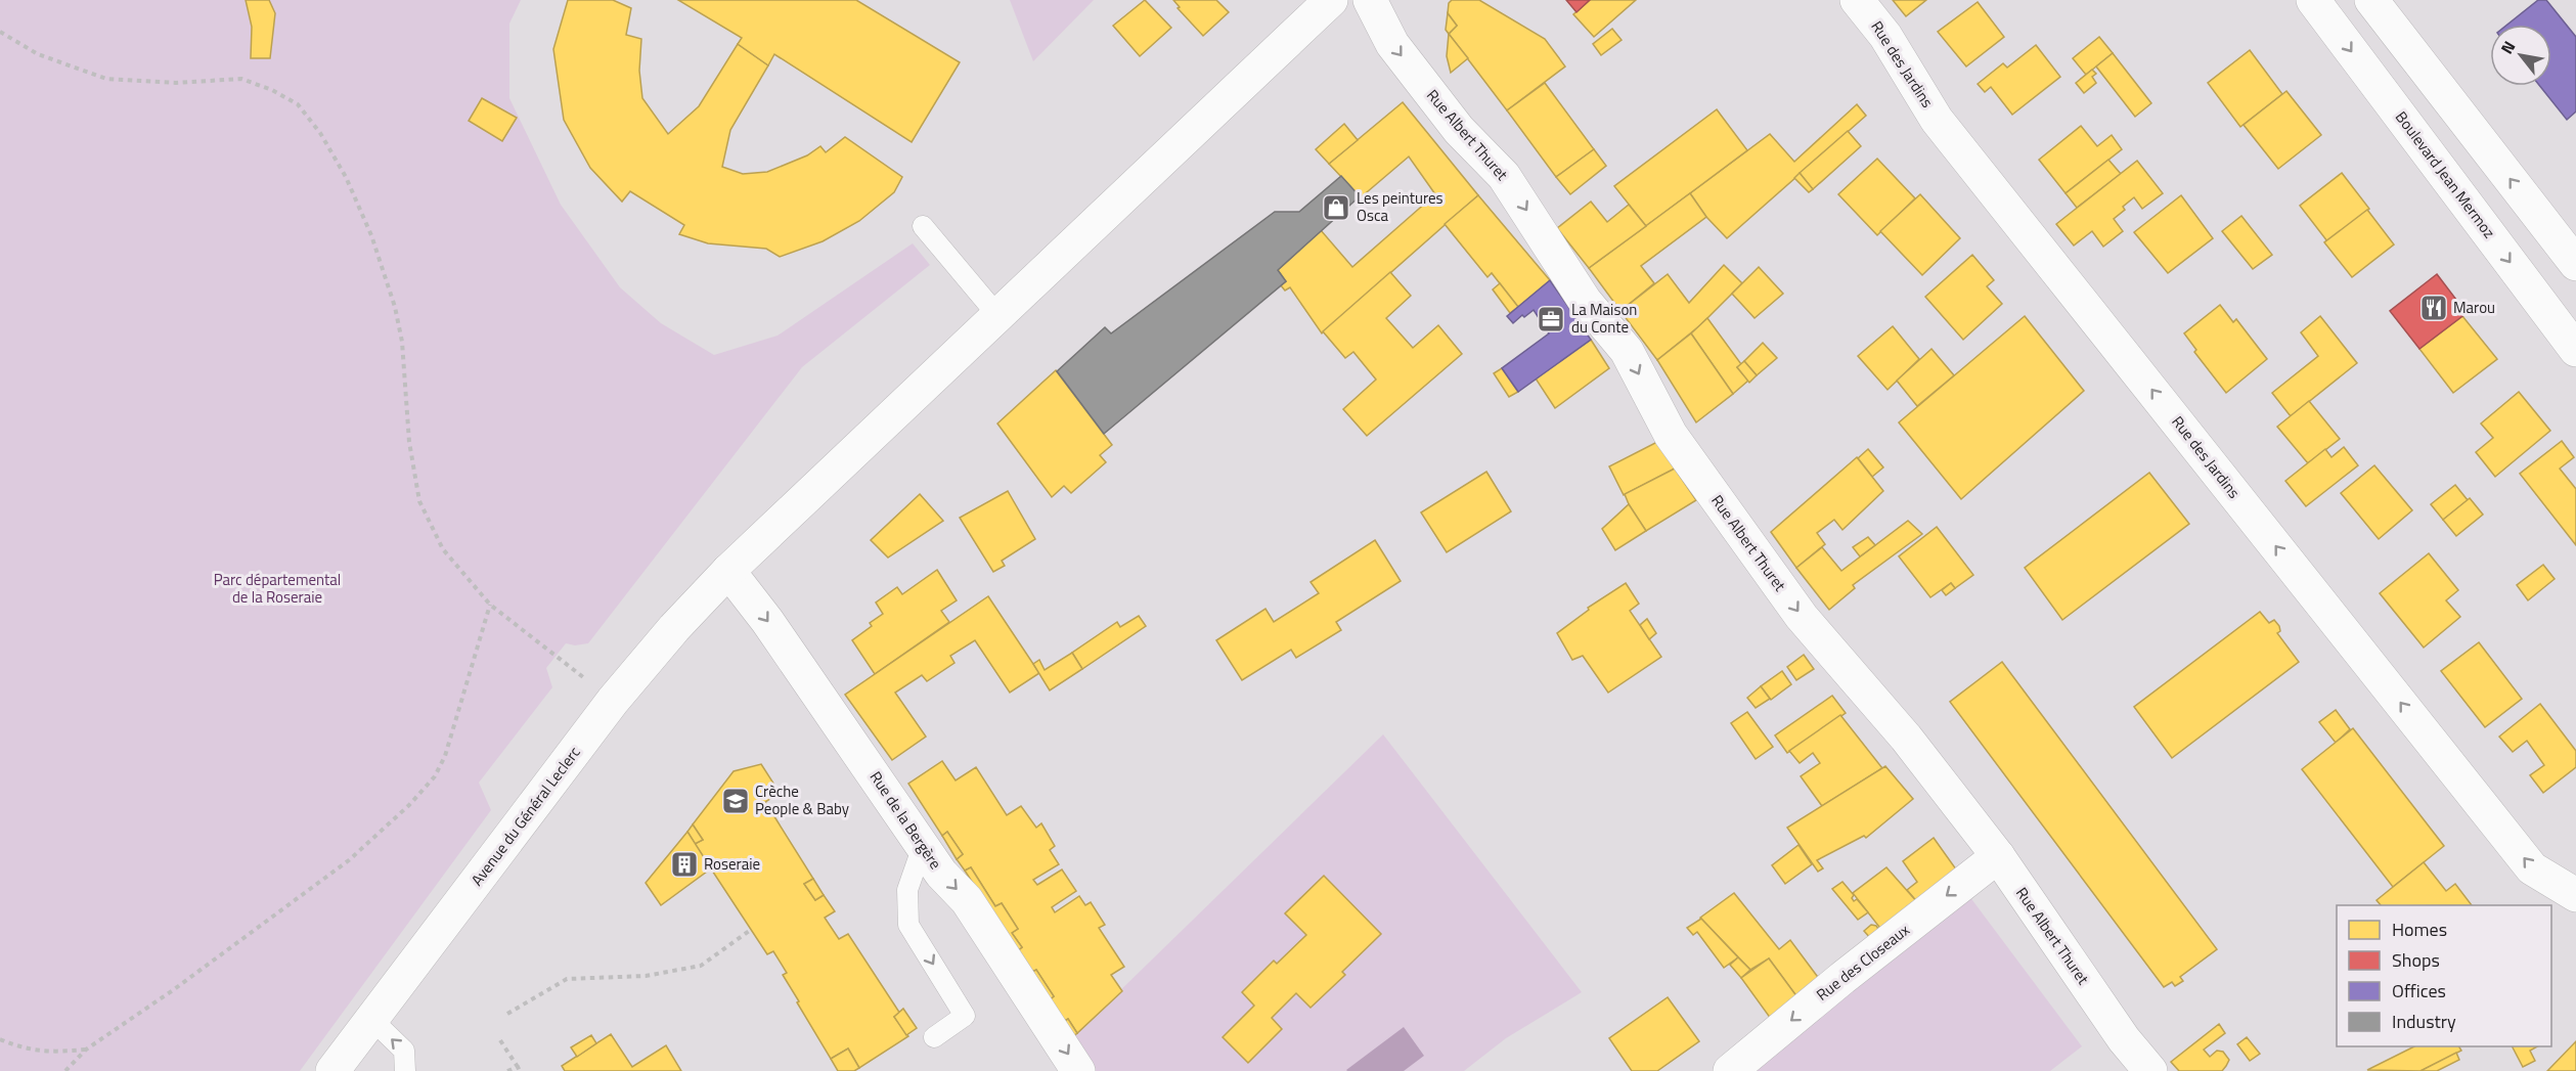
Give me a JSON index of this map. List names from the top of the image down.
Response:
{
  "streets": {
    "street": [
      "Rue des Jardins",
      "Rue Albert Thuret",
      "Boulevard Jean Mermoz",
      "Avenue du Général Leclerc",
      "Rue de la Bergère",
      "Rue des Closeaux"
    ]
  },
  "crossings": [
    ["Rue Albert Thuret", "Rue des Closeaux"],
    ["Avenue du Général Leclerc", "Rue de la Bergère"]
  ],
  "one_way": [
    "Rue des Jardins",
    "Rue Albert Thuret",
    "Rue de la Bergère",
    "Rue des Closeaux"
  ],
  "parks": ["Parc départemental de la Roseraie"],
  "places": {
    "shop": ["Les peintures Osca"],
    "restaurant": ["Marou"],
    "office": ["La Maison du Conte"],
    "school or university": ["Crèche People & Baby"],
    "building": ["Roseraie"]
  },
  "legend": [
    "Homes",
    "Shops",
    "Offices",
    "Industry"
  ],
  "north": "top left"
}
